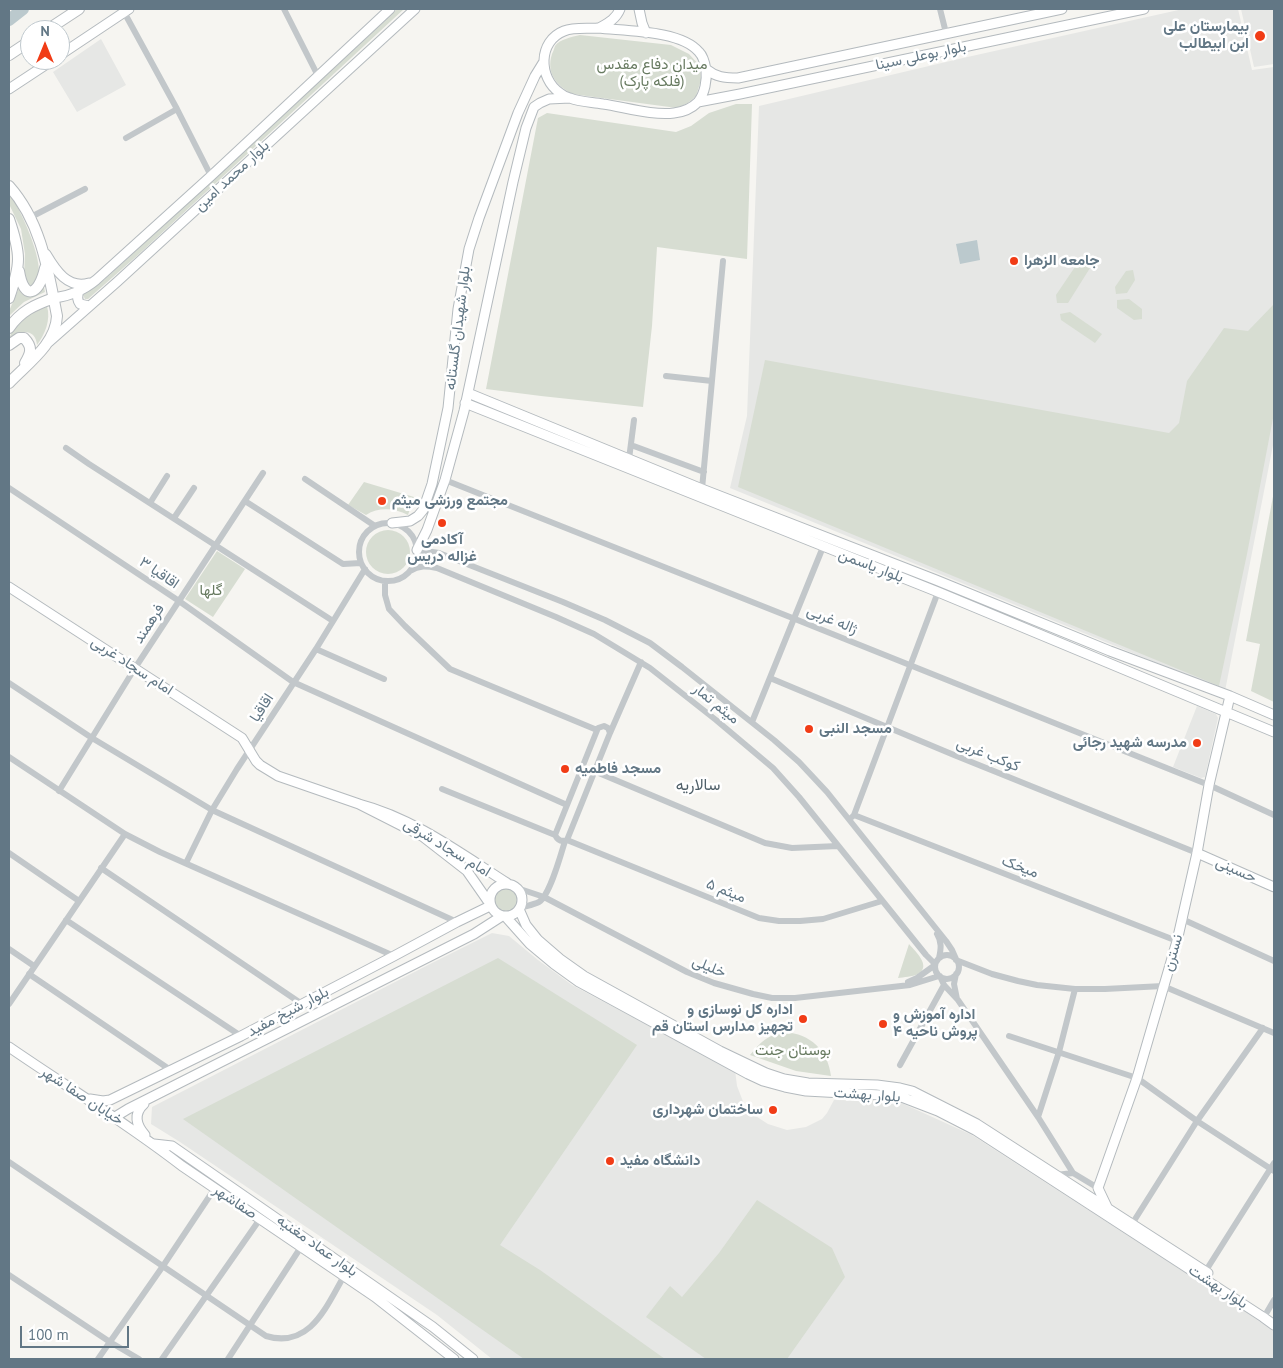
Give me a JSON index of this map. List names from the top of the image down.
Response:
{
  "streets": {
    "street": [
      "بلوار بوعلی سینا",
      "بلوار محمد امین",
      "بلوار شهیدان گلستانه",
      "بلوار یاسمن",
      "اقاقیا ۳",
      "ژاله غربی",
      "فرهمند",
      "امام سجاد غربی",
      "میثم تمار",
      "اقاقیا",
      "کوکب غربی",
      "امام سجاد شرقی",
      "میخک",
      "حسینی",
      "میثم ۵",
      "نسترن",
      "خلیلی",
      "بلوار شیخ مفید",
      "بلوار بهشت",
      "خیابان صفا شهر",
      "صفاشهر",
      "بلوار عماد مغنیه"
    ]
  },
  "crossings": [
    ["بلوار بوعلی سینا", "بلوار شهیدان گلستانه"],
    ["بلوار شهیدان گلستانه", "بلوار یاسمن"],
    ["بلوار شهیدان گلستانه", "ژاله غربی"],
    ["بلوار شهیدان گلستانه", "میثم تمار"],
    ["بلوار شهیدان گلستانه", "اقاقیا"],
    ["بلوار یاسمن", "نسترن"],
    ["اقاقیا ۳", "فرهمند"],
    ["اقاقیا ۳", "اقاقیا"],
    ["ژاله غربی", "نسترن"],
    ["فرهمند", "امام سجاد غربی"],
    ["امام سجاد غربی", "اقاقیا"],
    ["امام سجاد غربی", "امام سجاد شرقی"],
    ["میثم تمار", "اقاقیا"],
    ["میثم تمار", "میخک"],
    ["میثم تمار", "میثم ۵"],
    ["اقاقیا", "امام سجاد شرقی"],
    ["کوکب غربی", "حسینی"],
    ["کوکب غربی", "نسترن"],
    ["امام سجاد شرقی", "خلیلی"],
    ["امام سجاد شرقی", "بلوار شیخ مفید"],
    ["امام سجاد شرقی", "بلوار بهشت"],
    ["میخک", "نسترن"],
    ["حسینی", "نسترن"],
    ["خلیلی", "بلوار شیخ مفید"],
    ["خلیلی", "بلوار بهشت"],
    ["بلوار شیخ مفید", "بلوار بهشت"],
    ["بلوار شیخ مفید", "خیابان صفا شهر"],
    ["خیابان صفا شهر", "صفاشهر"],
    ["خیابان صفا شهر", "بلوار عماد مغنیه"],
    ["صفاشهر", "بلوار عماد مغنیه"]
  ],
  "districts": ["سالاریه"],
  "parks": ["میدان دفاع مقدس (فلکه پارک)", "گلها", "بوستان جنت"],
  "places": [
    "بیمارستان علی ابن ابیطالب",
    "جامعه الزهرا",
    "مجتمع ورزشی میثم",
    "آکادمی غزاله دریس",
    "مسجد النبی",
    "مدرسه شهید رجائی",
    "مسجد فاطمیه",
    "اداره کل نوسازی و تجهیز مدارس استان قم",
    "اداره آموزش و پروش ناحیه ۴",
    "ساختمان شهرداری",
    "دانشگاه مفید"
  ],
  "scale_bar": "100 m",
  "north": "top"
}
